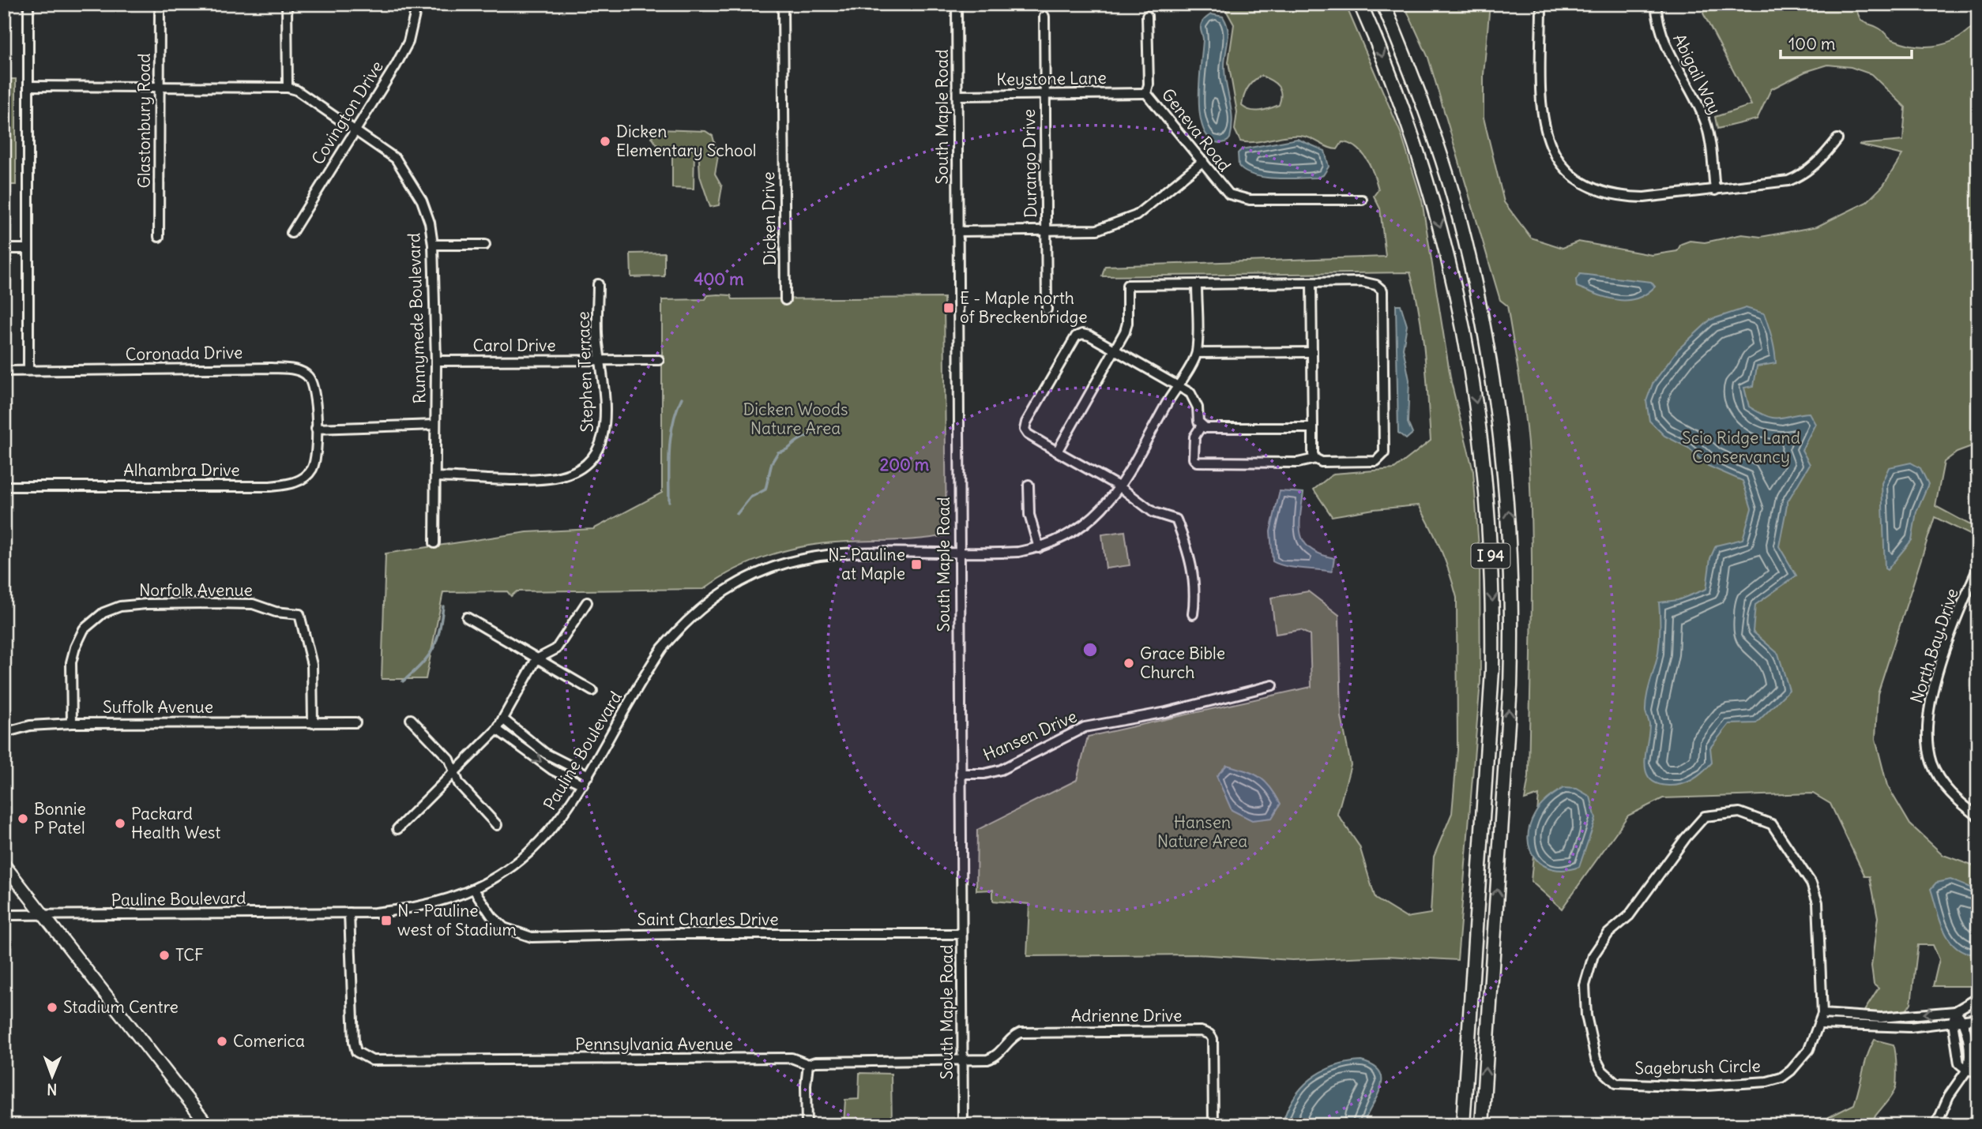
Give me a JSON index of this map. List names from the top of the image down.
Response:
{
  "streets": {
    "highway": ["I 94"],
    "street": [
      "Abigail Way",
      "Keystone Lane",
      "Covington Drive",
      "South Maple Road",
      "Glastonbury Road",
      "Geneva Road",
      "Durango Drive",
      "Dicken Drive",
      "Runnymede Boulevard",
      "Carol Drive",
      "Coronada Drive",
      "Stephen Terrace",
      "Alhambra Drive",
      "Norfolk Avenue",
      "North Bay Drive",
      "Suffolk Avenue",
      "Hansen Drive",
      "Pauline Boulevard",
      "Saint Charles Drive",
      "Adrienne Drive",
      "Pennsylvania Avenue",
      "Sagebrush Circle"
    ]
  },
  "crossings": [
    ["Keystone Lane", "South Maple Road"],
    ["Keystone Lane", "Geneva Road"],
    ["Keystone Lane", "Durango Drive"],
    ["Covington Drive", "Runnymede Boulevard"],
    ["South Maple Road", "Hansen Drive"],
    ["South Maple Road", "Pauline Boulevard"],
    ["South Maple Road", "Saint Charles Drive"],
    ["South Maple Road", "Adrienne Drive"],
    ["South Maple Road", "Pennsylvania Avenue"],
    ["Glastonbury Road", "Runnymede Boulevard"],
    ["Runnymede Boulevard", "Carol Drive"],
    ["Runnymede Boulevard", "Stephen Terrace"],
    ["Carol Drive", "Stephen Terrace"],
    ["Coronada Drive", "Alhambra Drive"],
    ["Norfolk Avenue", "Suffolk Avenue"],
    ["Pauline Boulevard", "Saint Charles Drive"],
    ["Pauline Boulevard", "Pennsylvania Avenue"],
    ["Adrienne Drive", "Pennsylvania Avenue"]
  ],
  "parks": ["Dicken Woods Nature Area", "Scio Ridge Land Conservancy", "Hansen Nature Area"],
  "places": {
    "other": [
      "Dicken Elementary School",
      "Grace Bible Church",
      "Bonnie P Patel",
      "Packard Health West",
      "TCF",
      "Stadium Centre",
      "Comerica"
    ],
    "transit": ["E - Maple north of Breckenbridge", "N- Pauline at Maple", "N - Pauline west of Stadium"]
  },
  "scale_bar": "100 m",
  "north": "bottom",
  "rings": ["400 m", "200 m"]
}
